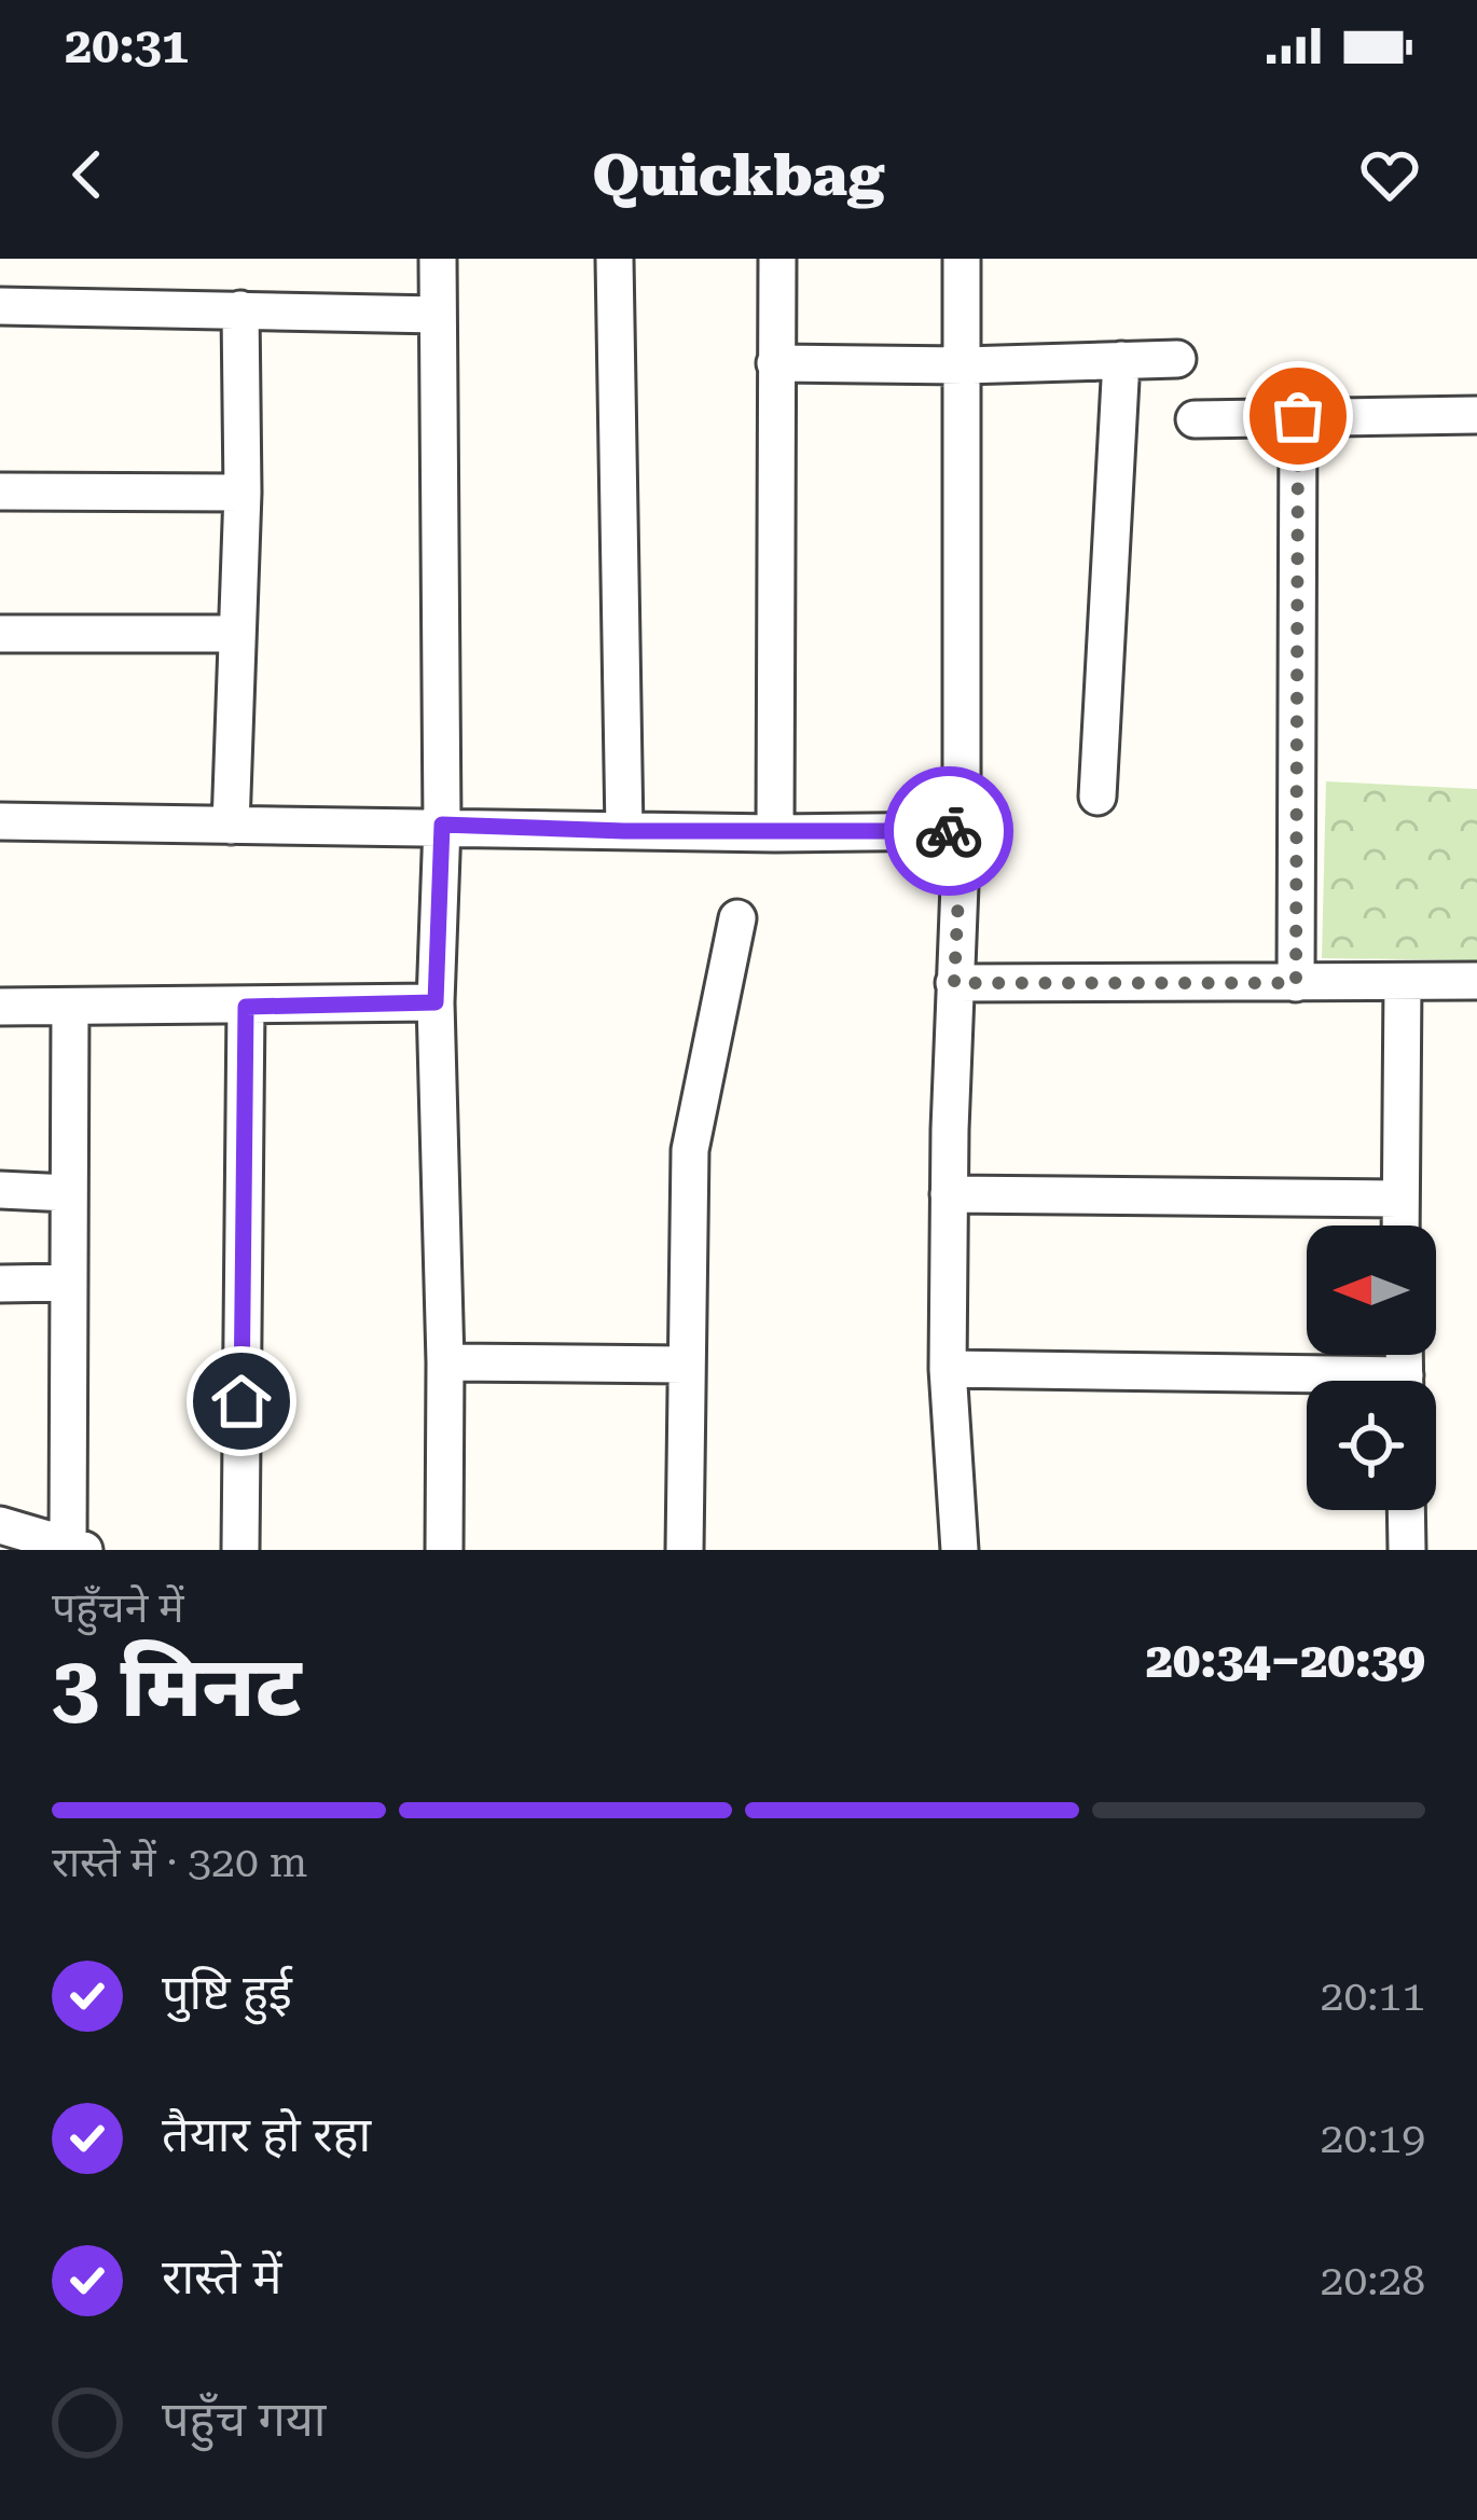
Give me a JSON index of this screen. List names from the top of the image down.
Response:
{
  "north": "left",
  "page": {
    "status": "20:31",
    "header": "Quickbag",
    "heading": ["3 मिनट", "पहुँचने में", "20:34–20:39"],
    "bar": "रास्ते में · 320 m",
    "list": [
      ["पुष्टि हुई", "20:11"],
      ["तैयार हो रहा", "20:19"],
      ["रास्ते में", "20:28"],
      "पहुँच गया"
    ]
  }
}
